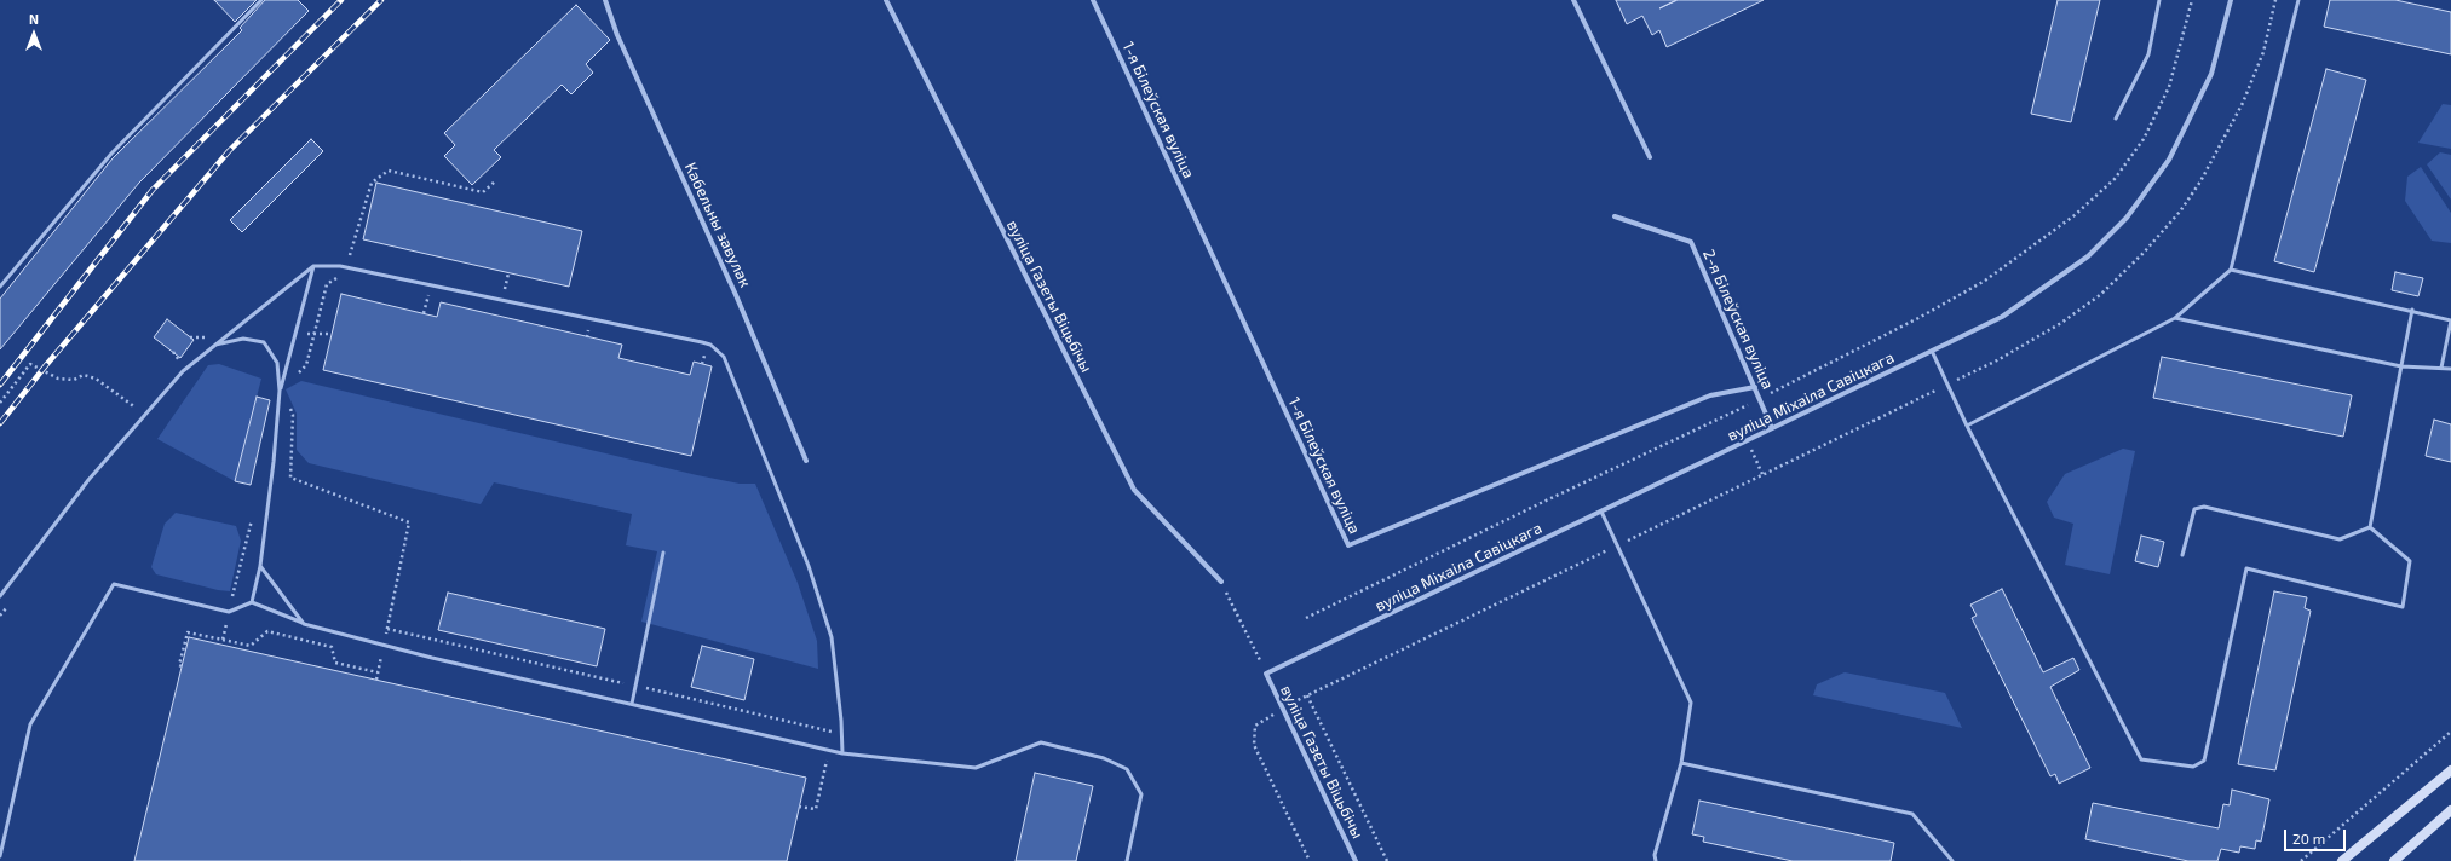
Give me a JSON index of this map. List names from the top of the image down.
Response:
{
  "streets": {
    "street": [
      "1-я Білеўская вуліца",
      "Кабельны завулак",
      "вуліца Газеты Віцьбічы",
      "2-я Білеўская вуліца",
      "вуліца Міхаіла Савіцкага"
    ]
  },
  "crossings": [
    ["1-я Білеўская вуліца", "2-я Білеўская вуліца"],
    ["вуліца Газеты Віцьбічы", "вуліца Міхаіла Савіцкага"],
    ["2-я Білеўская вуліца", "вуліца Міхаіла Савіцкага"]
  ],
  "scale_bar": "20 m",
  "north": "top"
}
